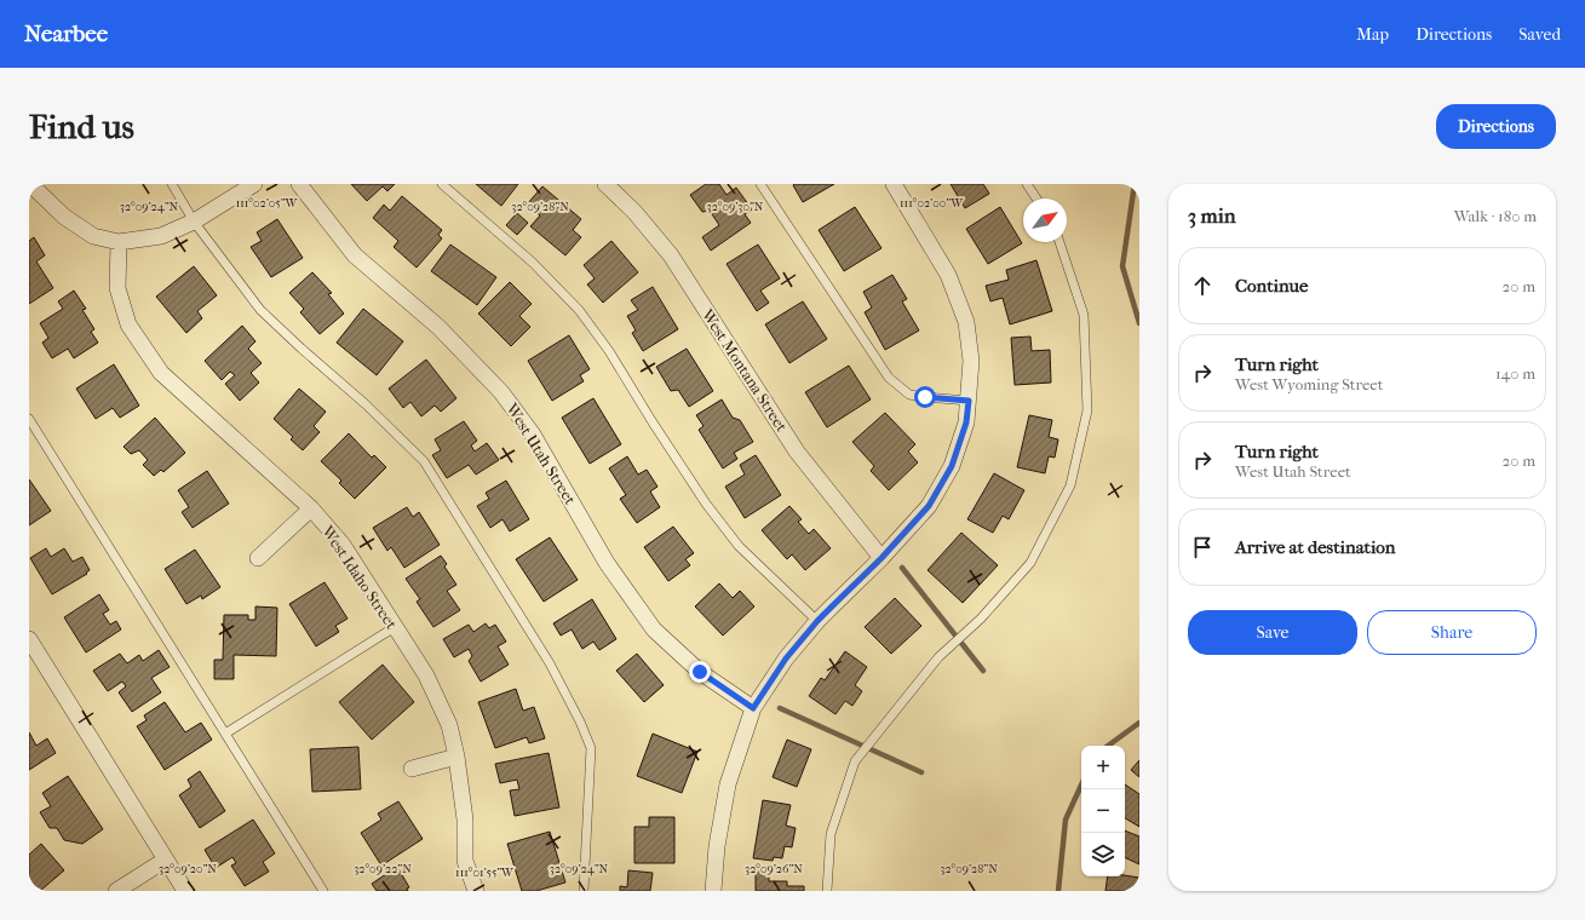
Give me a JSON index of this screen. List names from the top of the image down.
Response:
{
  "streets": {
    "street": ["West Montana Street", "West Utah Street", "West Idaho Street"]
  },
  "north": "top right",
  "page": {
    "header": "Nearbee",
    "nav": ["Map", "Directions", "Saved"],
    "buttons": [
      "Directions",
      ["Save", "Share"]
    ],
    "title": "Find us",
    "heading": ["3 min", "Walk · 180 m"],
    "list": [
      ["Continue", "20 m"],
      ["Turn right", "West Wyoming Street", "140 m"],
      ["Turn right", "West Utah Street", "20 m"],
      "Arrive at destination"
    ],
    "map_buttons": ["+", "−"]
  },
  "coordinates": [
    "111°02'05\"W",
    "111°02'00\"W",
    "32°09'24\"N",
    "32°09'28\"N",
    "32°09'30\"N",
    "32°09'20\"N",
    "32°09'22\"N",
    "32°09'26\"N",
    "111°01'55\"W"
  ]
}
